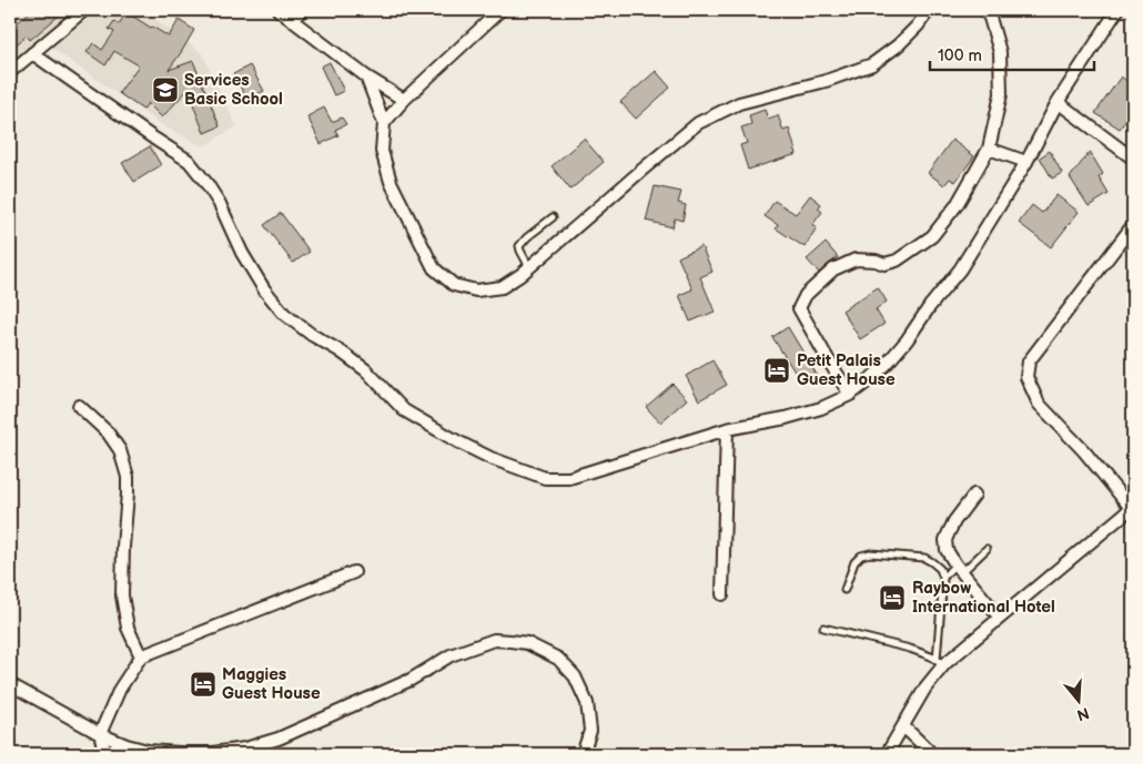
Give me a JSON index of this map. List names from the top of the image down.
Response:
{
  "places": {
    "school or university": ["Services Basic School"],
    "hotel": ["Petit Palais Guest House", "Raybow International Hotel", "Maggies Guest House"]
  },
  "scale_bar": "100 m",
  "north": "bottom"
}
